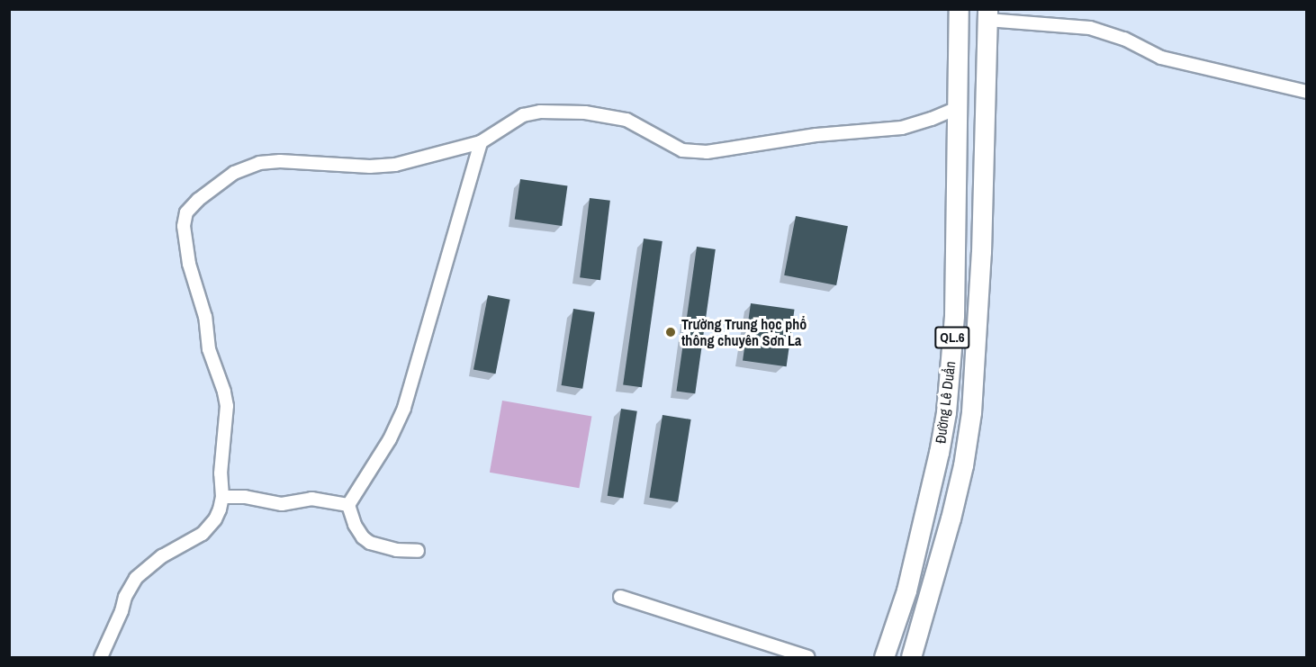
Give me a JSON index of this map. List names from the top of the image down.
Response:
{
  "streets": {
    "main road": ["QL.6", "Đường Lê Duẩn"]
  },
  "places": ["Trường Trung học phổ thông chuyên Sơn La"]
}
